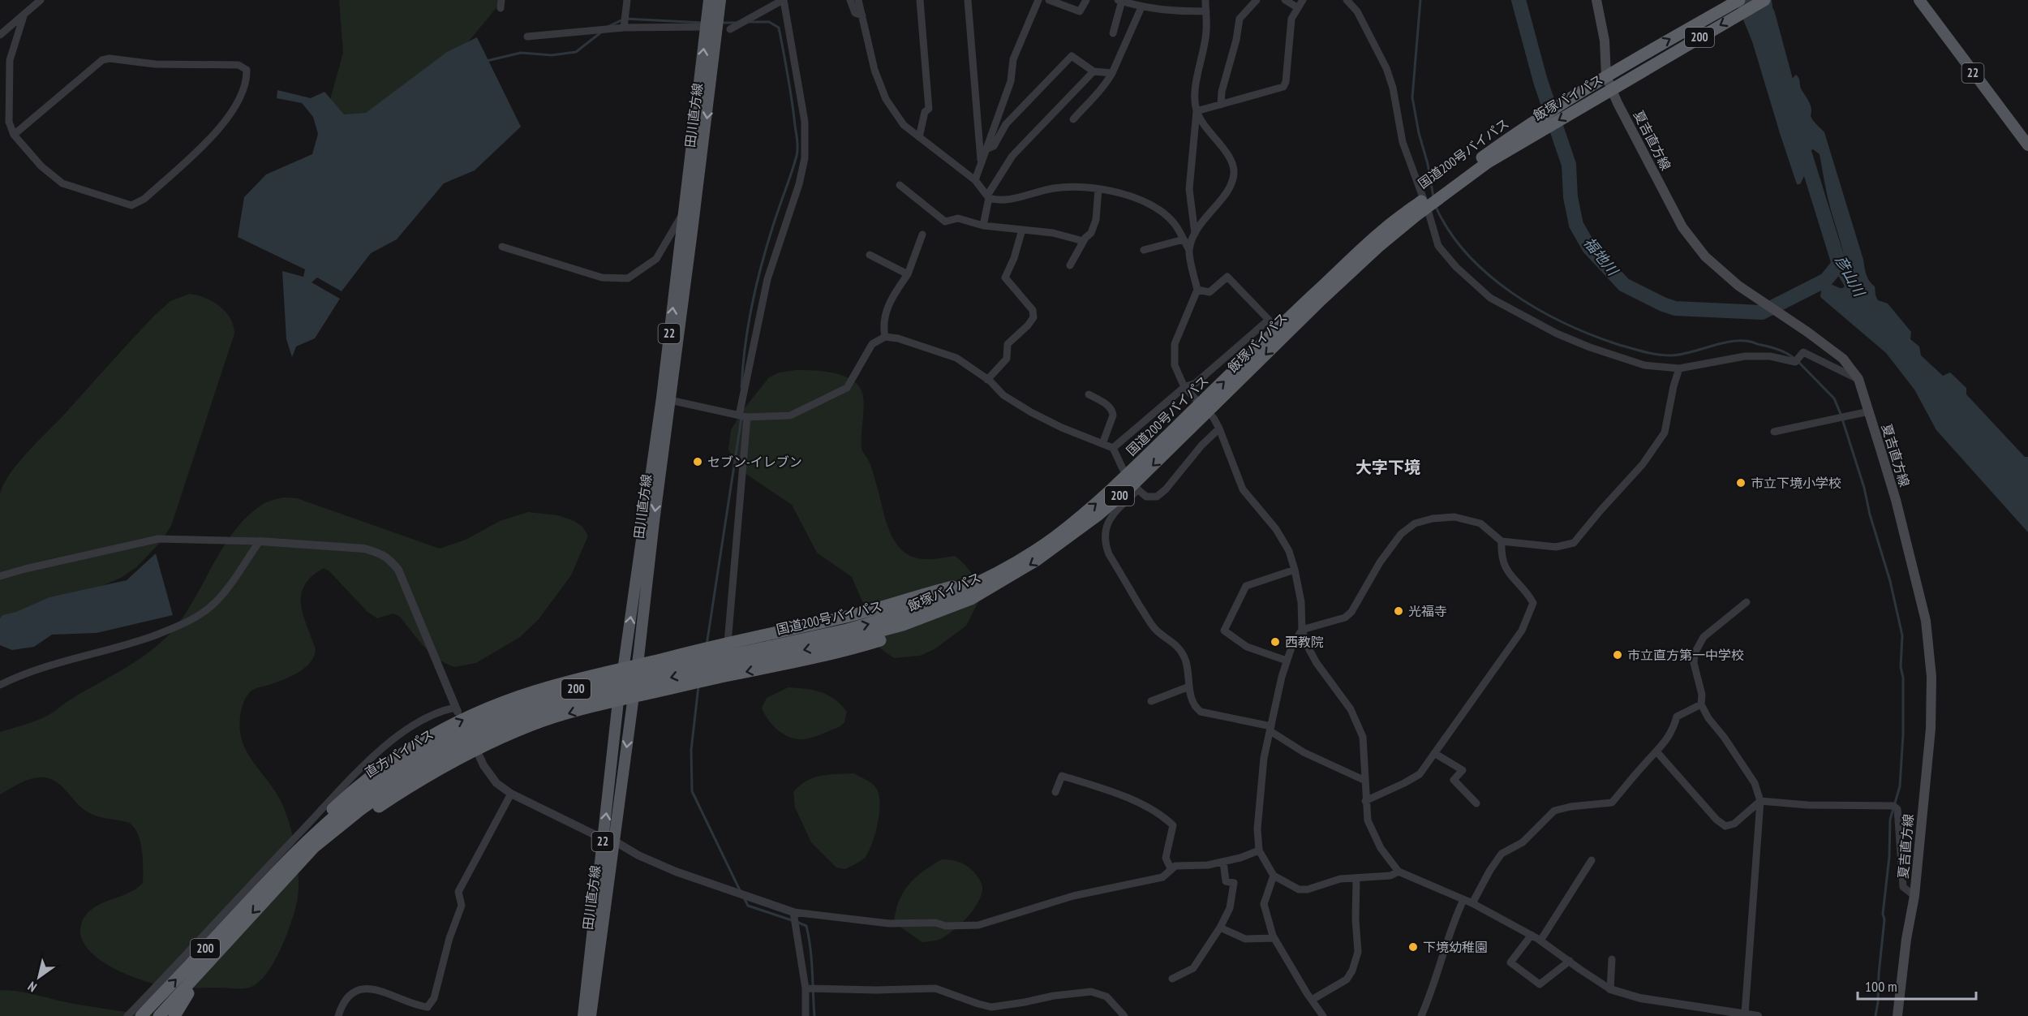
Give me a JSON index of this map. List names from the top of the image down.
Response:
{
  "streets": {
    "highway": [
      "200",
      "飯塚バイパス",
      "国道200号バイパス",
      "直方バイパス"
    ],
    "main road": ["22", "田川直方線", "夏吉直方線"]
  },
  "crossings": [
    ["飯塚バイパス", "夏吉直方線"],
    ["飯塚バイパス", "国道200号バイパス"],
    ["飯塚バイパス", "直方バイパス"],
    ["夏吉直方線", "国道200号バイパス"],
    ["国道200号バイパス", "直方バイパス"]
  ],
  "districts": ["大字下境"],
  "water": ["福地川", "彦山川"],
  "places": [
    "セブン-イレブン",
    "市立下境小学校",
    "光福寺",
    "西教院",
    "市立直方第一中学校",
    "下境幼稚園"
  ],
  "scale_bar": "100 m",
  "north": "bottom left"
}
